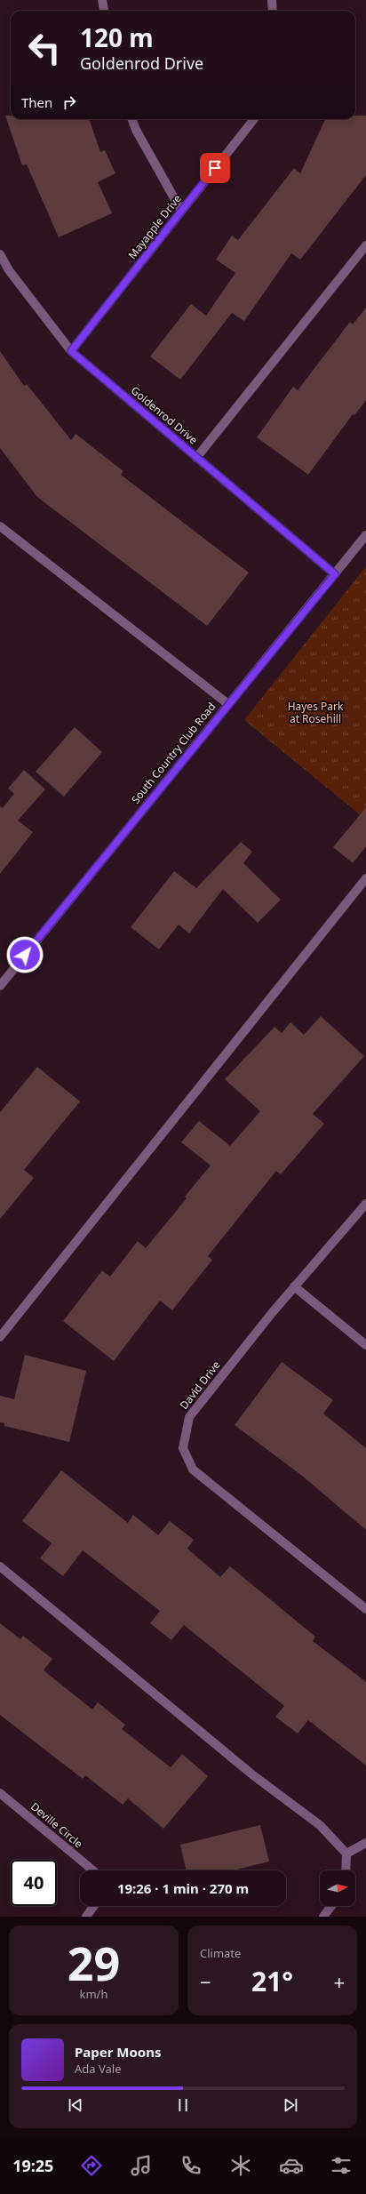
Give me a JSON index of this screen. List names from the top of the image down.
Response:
{
  "streets": {
    "street": [
      "Mayapple Drive",
      "Goldenrod Drive",
      "South Country Club Road",
      "David Drive",
      "Deville Circle"
    ]
  },
  "crossings": [
    ["Mayapple Drive", "Goldenrod Drive"],
    ["Goldenrod Drive", "South Country Club Road"]
  ],
  "parks": ["Hayes Park at Rosehill"],
  "north": "right",
  "page": {
    "turn": ["120 m", "Goldenrod Drive"],
    "then": "Then",
    "limit": "40",
    "trip": "19:26 · 1 min · 270 m",
    "tile": [
      ["29", "km/h"],
      "Climate"
    ],
    "heat": ["−", "21°", "+"],
    "song": ["Paper Moons", "Ada Vale"],
    "tabs": "19:25"
  }
}
